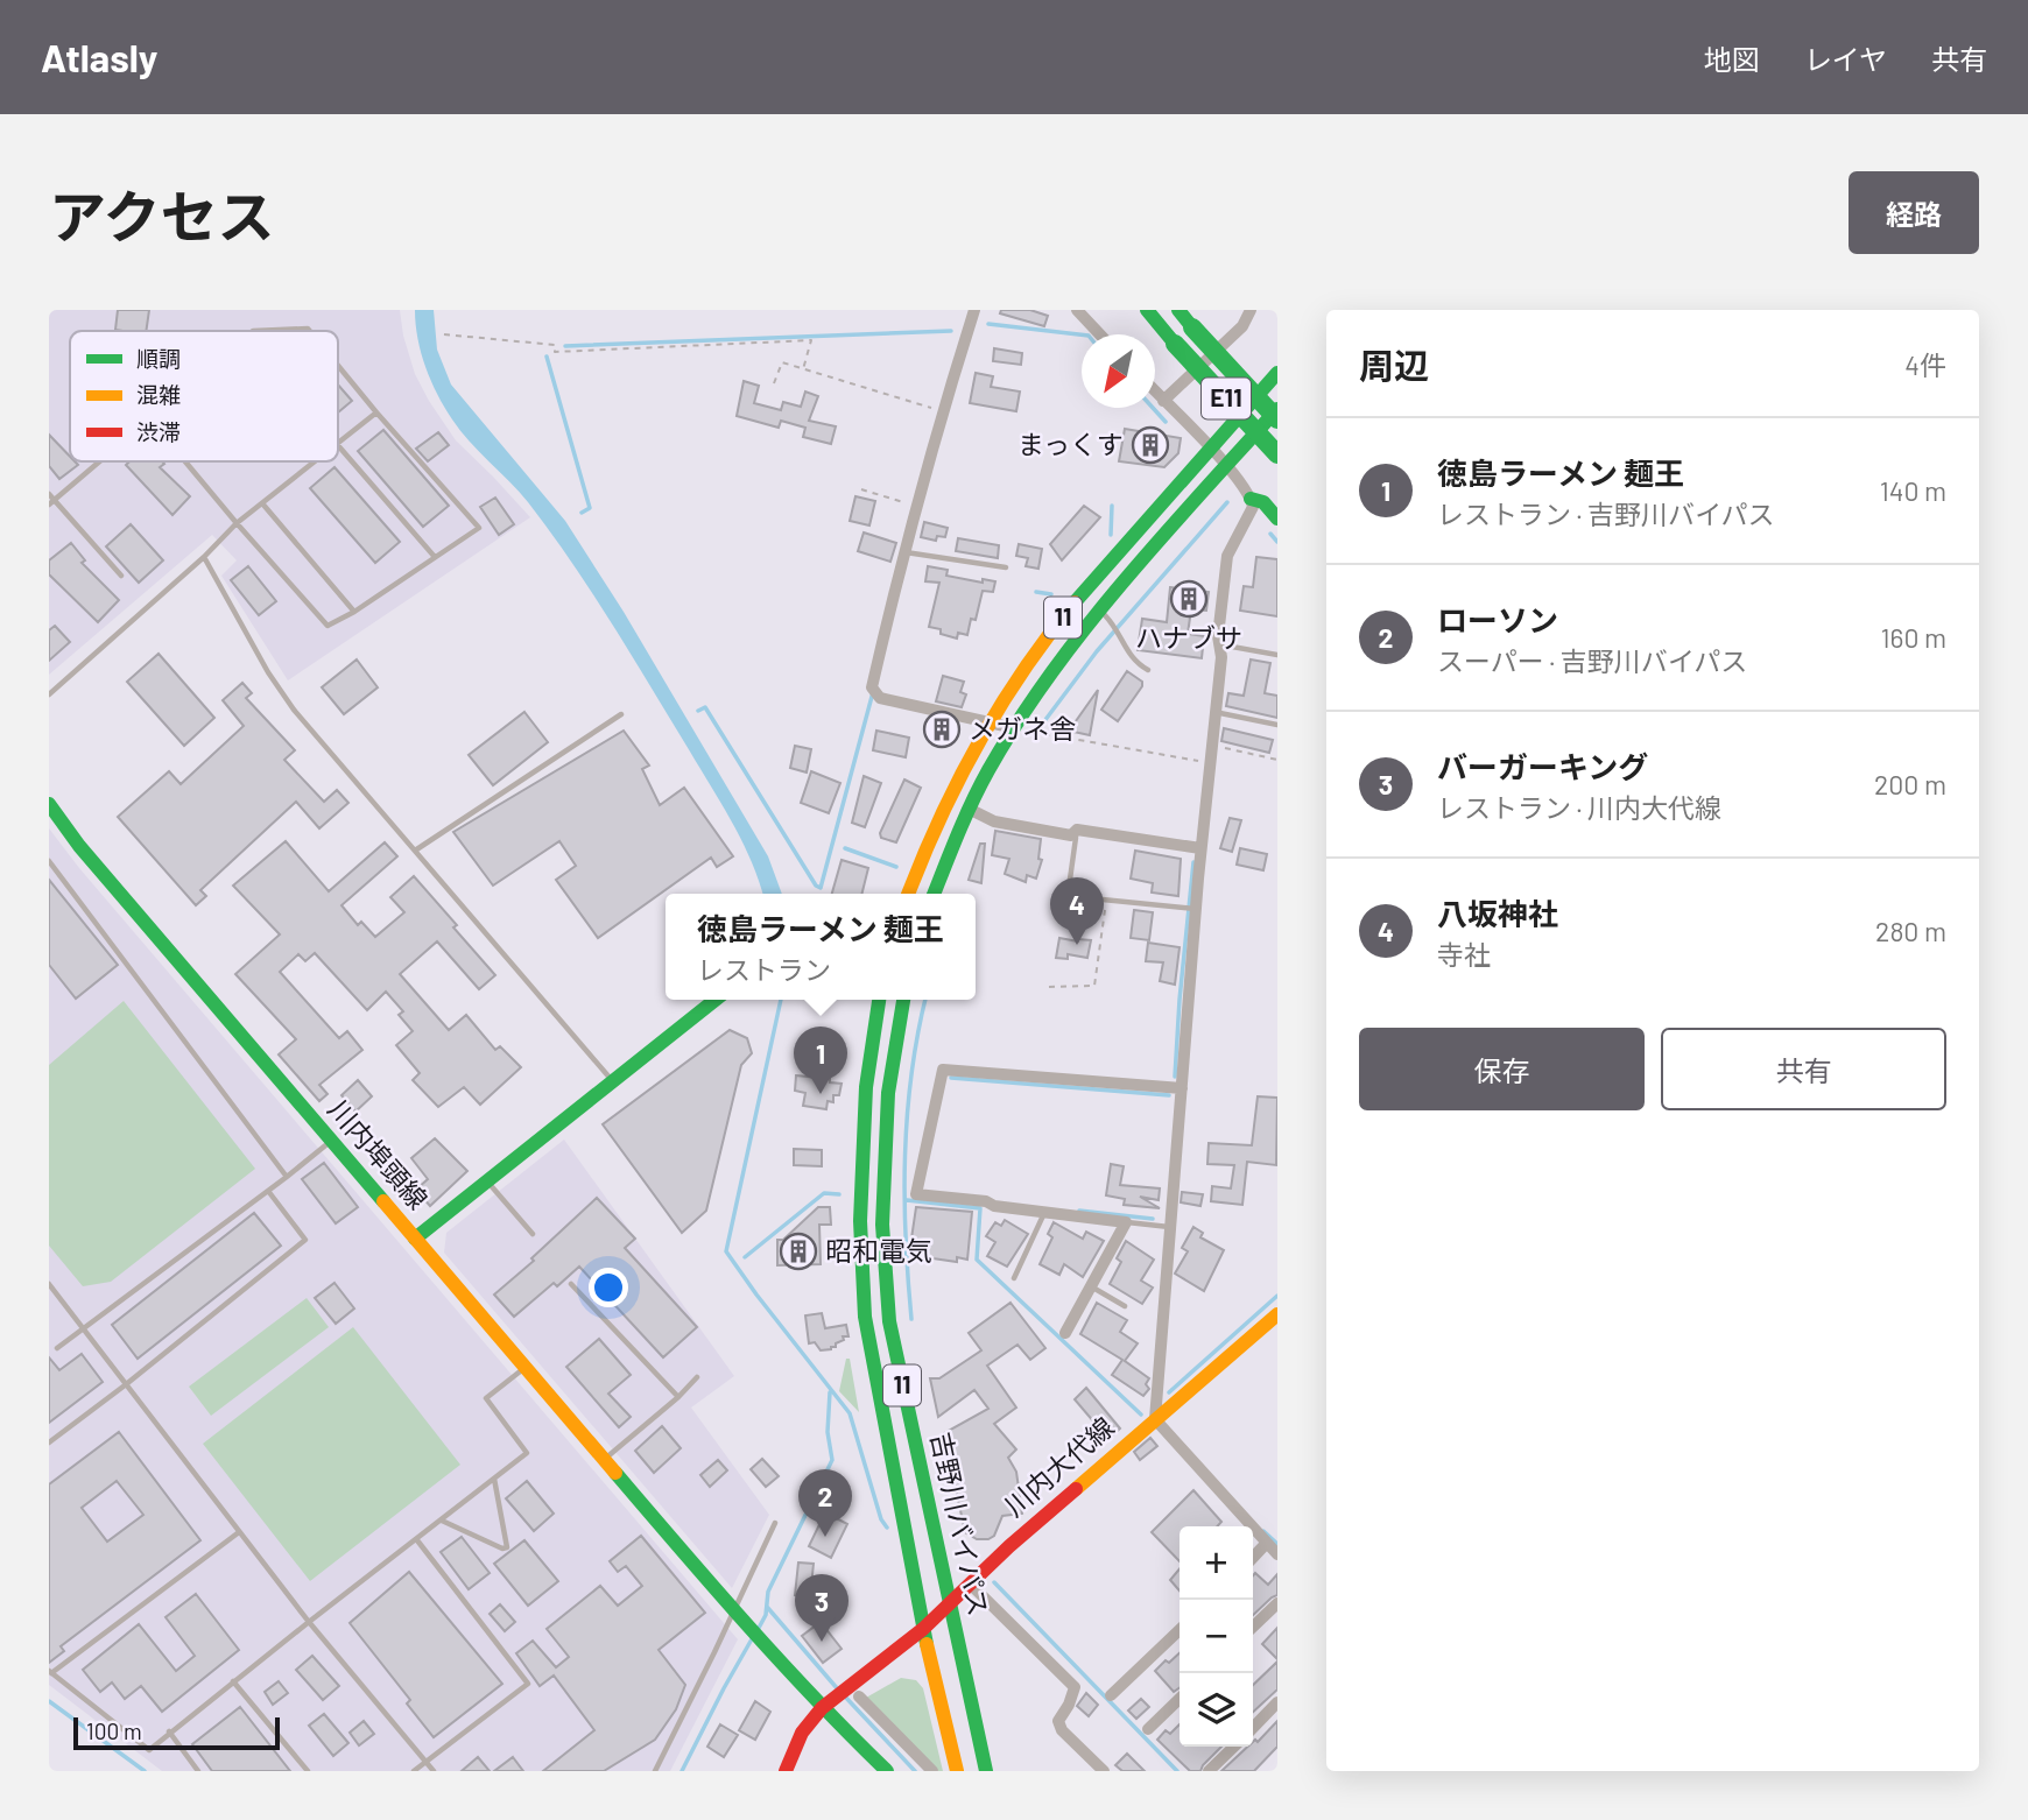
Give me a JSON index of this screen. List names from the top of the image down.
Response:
{
  "streets": {
    "main road": [
      "E11",
      "11",
      "川内埠頭線",
      "川内大代線",
      "吉野川バイパス"
    ]
  },
  "crossings": [
    ["川内大代線", "吉野川バイパス"]
  ],
  "places": {
    "building": [
      "まっくす",
      "ハナブサ",
      "メガネ舎",
      "昭和電気"
    ]
  },
  "legend": ["順調", "混雑", "渋滞"],
  "scale_bar": "100 m",
  "north": "bottom left",
  "page": {
    "header": "Atlasly",
    "nav": ["地図", "レイヤ", "共有"],
    "title": "アクセス",
    "buttons": [
      "経路",
      ["保存", "共有"]
    ],
    "heading": ["周辺", "4件"],
    "list": [
      {
        "mark": "1",
        "name": "徳島ラーメン 麺王",
        "note": "レストラン · 吉野川バイパス",
        "value": "140 m"
      },
      {
        "mark": "2",
        "name": "ローソン",
        "note": "スーパー · 吉野川バイパス",
        "value": "160 m"
      },
      {
        "mark": "3",
        "name": "バーガーキング",
        "note": "レストラン · 川内大代線",
        "value": "200 m"
      },
      {
        "mark": "4",
        "name": "八坂神社",
        "note": "寺社",
        "value": "280 m"
      }
    ],
    "pins": [
      "4",
      "1",
      "2",
      "3"
    ],
    "popup": ["徳島ラーメン 麺王", "レストラン"],
    "map_buttons": ["+", "−"],
    "scale": "100 m"
  }
}
